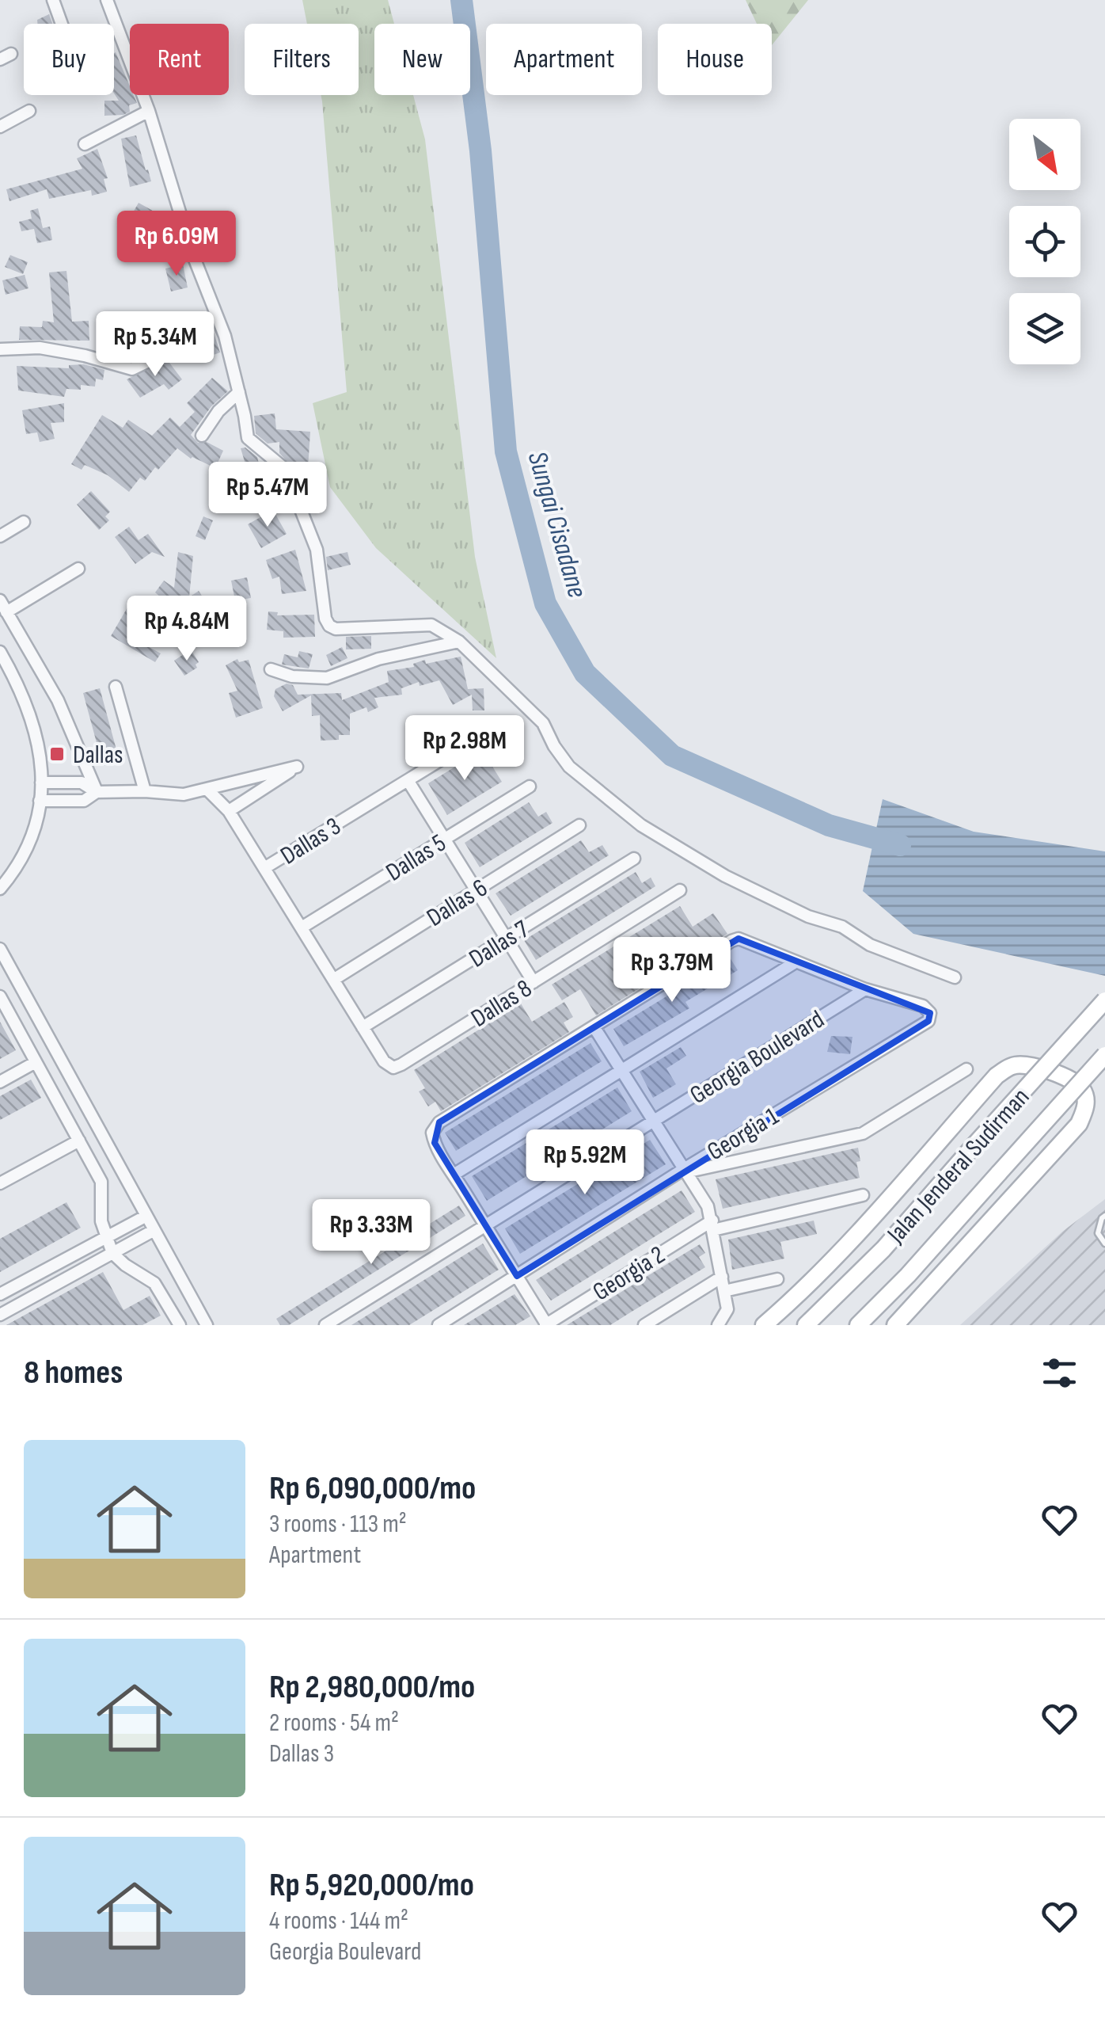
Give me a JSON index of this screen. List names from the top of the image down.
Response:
{
  "streets": {
    "main road": ["Jalan Jenderal Sudirman"],
    "street": [
      "Dallas 3",
      "Dallas 5",
      "Dallas 6",
      "Dallas 7",
      "Dallas 8",
      "Georgia Boulevard",
      "Georgia 1",
      "Georgia 2"
    ]
  },
  "crossings": [
    ["Dallas 7", "Dallas 8"],
    ["Georgia Boulevard", "Georgia 1"]
  ],
  "water": ["Sungai Cisadane"],
  "places": {
    "transit": ["Dallas"]
  },
  "north": "bottom right",
  "page": {
    "chip": [
      "Buy",
      "Rent",
      "Filters",
      "New",
      "Apartment",
      "House"
    ],
    "price": [
      "Rp 6.09M",
      "Rp 5.34M",
      "Rp 5.47M",
      "Rp 4.84M",
      "Rp 2.98M",
      "Rp 3.79M",
      "Rp 5.92M",
      "Rp 3.33M"
    ],
    "heading": "8 homes",
    "list": [
      {
        "name": "Rp 6,090,000/mo",
        "note": "3 rooms · 113 m² · Apartment"
      },
      {
        "name": "Rp 2,980,000/mo",
        "note": "2 rooms · 54 m² · Dallas 3"
      },
      {
        "name": "Rp 5,920,000/mo",
        "note": "4 rooms · 144 m² · Georgia Boulevard"
      }
    ]
  }
}
